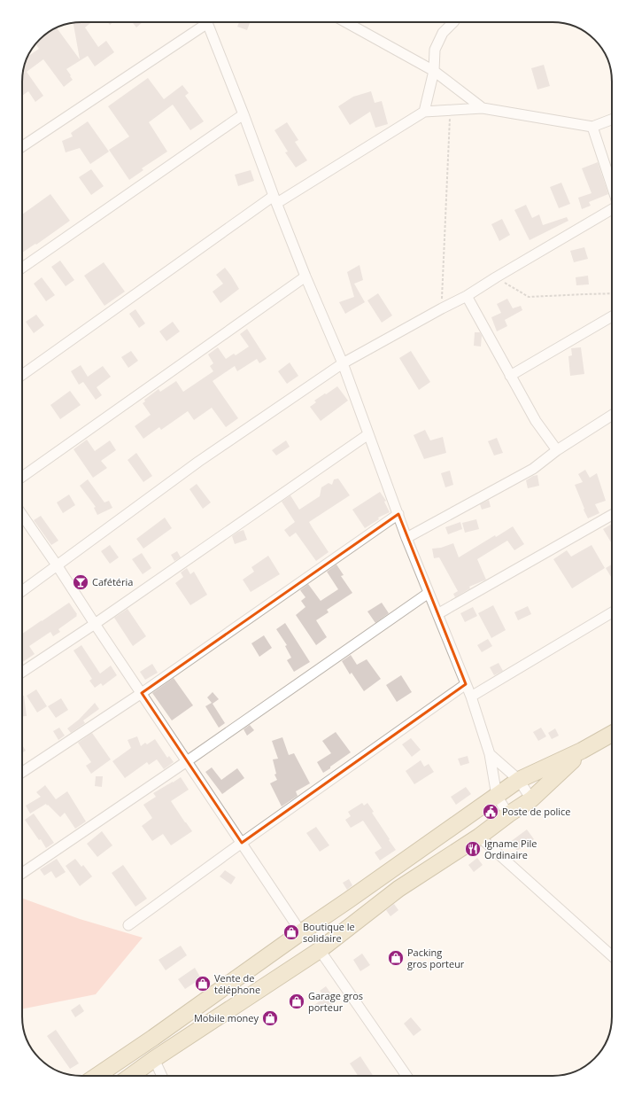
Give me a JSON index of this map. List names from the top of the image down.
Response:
{
  "places": {
    "bar": ["Cafétéria"],
    "public building": ["Poste de police"],
    "restaurant": ["Igname Pile Ordinaire"],
    "shop": [
      "Boutique le solidaire",
      "Packing gros porteur",
      "Vente de téléphone",
      "Garage gros porteur",
      "Mobile money"
    ]
  }
}
